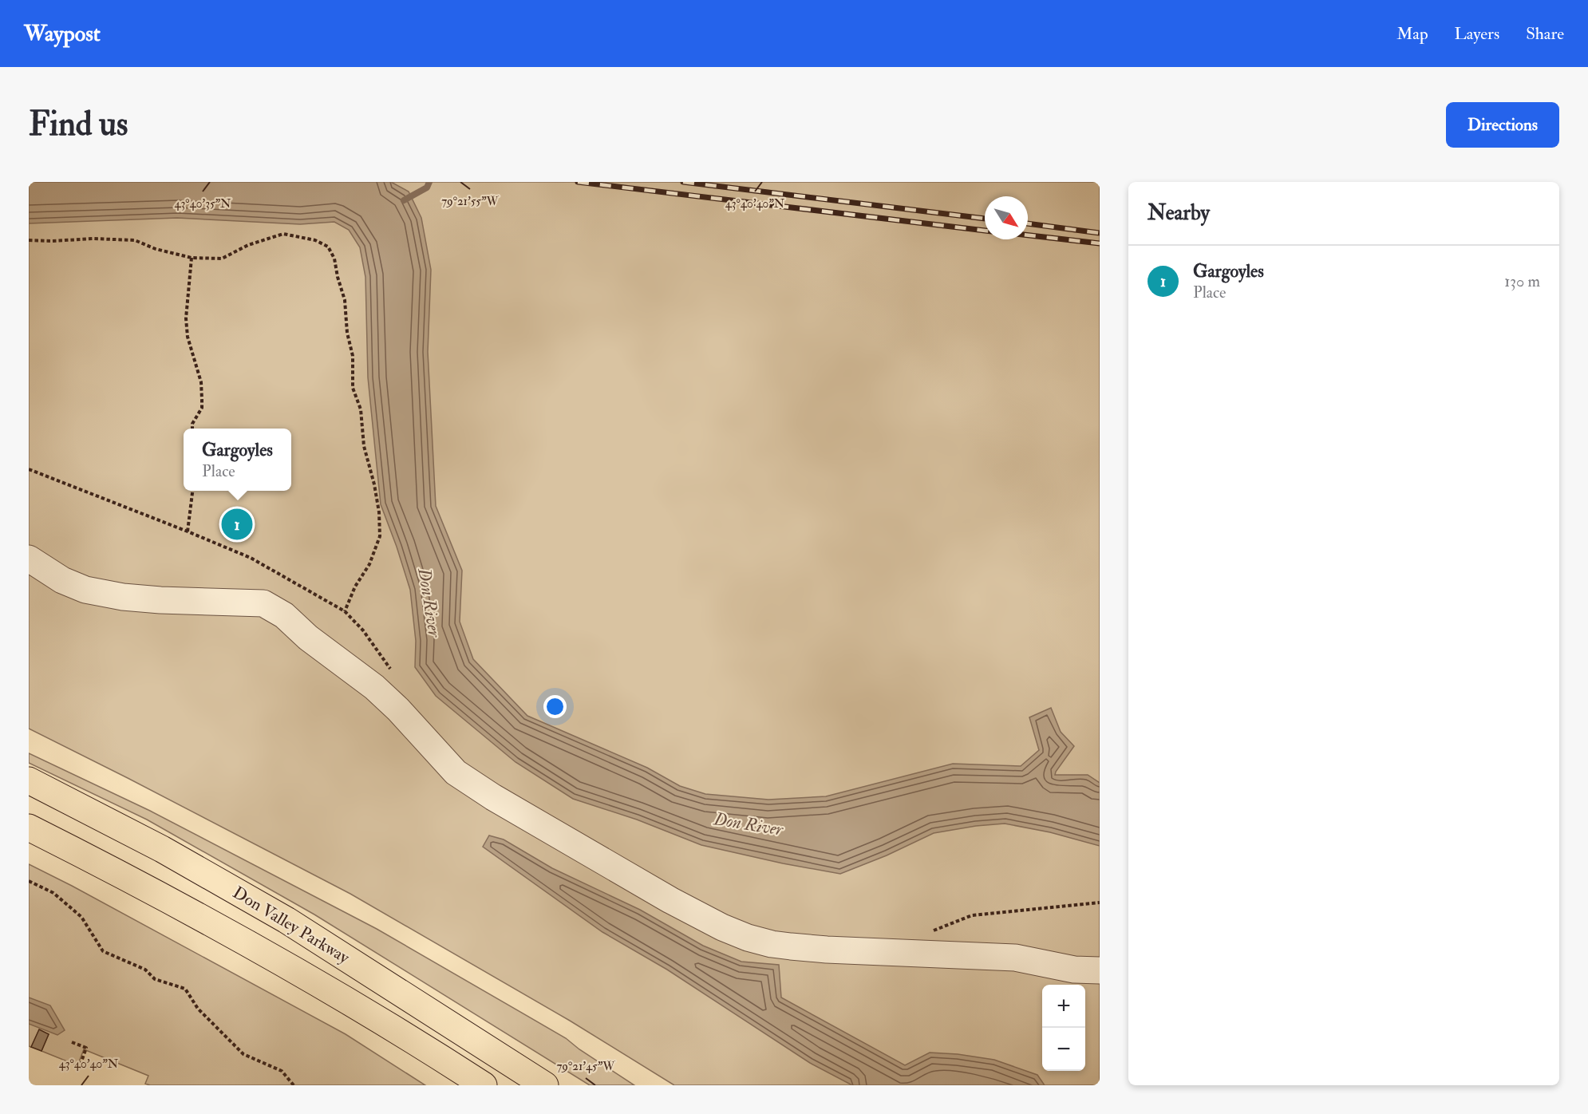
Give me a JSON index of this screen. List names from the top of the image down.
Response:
{
  "streets": {
    "highway": ["Don Valley Parkway"]
  },
  "water": ["Don River"],
  "north": "bottom right",
  "page": {
    "header": "Waypost",
    "nav": ["Map", "Layers", "Share"],
    "buttons": "Directions",
    "title": "Find us",
    "heading": "Nearby",
    "list": [
      {
        "mark": "1",
        "name": "Gargoyles",
        "note": "Place",
        "value": "130 m"
      }
    ],
    "popup": ["Gargoyles", "Place"],
    "pins": "1",
    "map_buttons": ["+", "−"]
  },
  "coordinates": [
    "79°21'55\"W",
    "43°40'35\"N",
    "43°40'40\"N",
    "79°21'45\"W"
  ]
}
